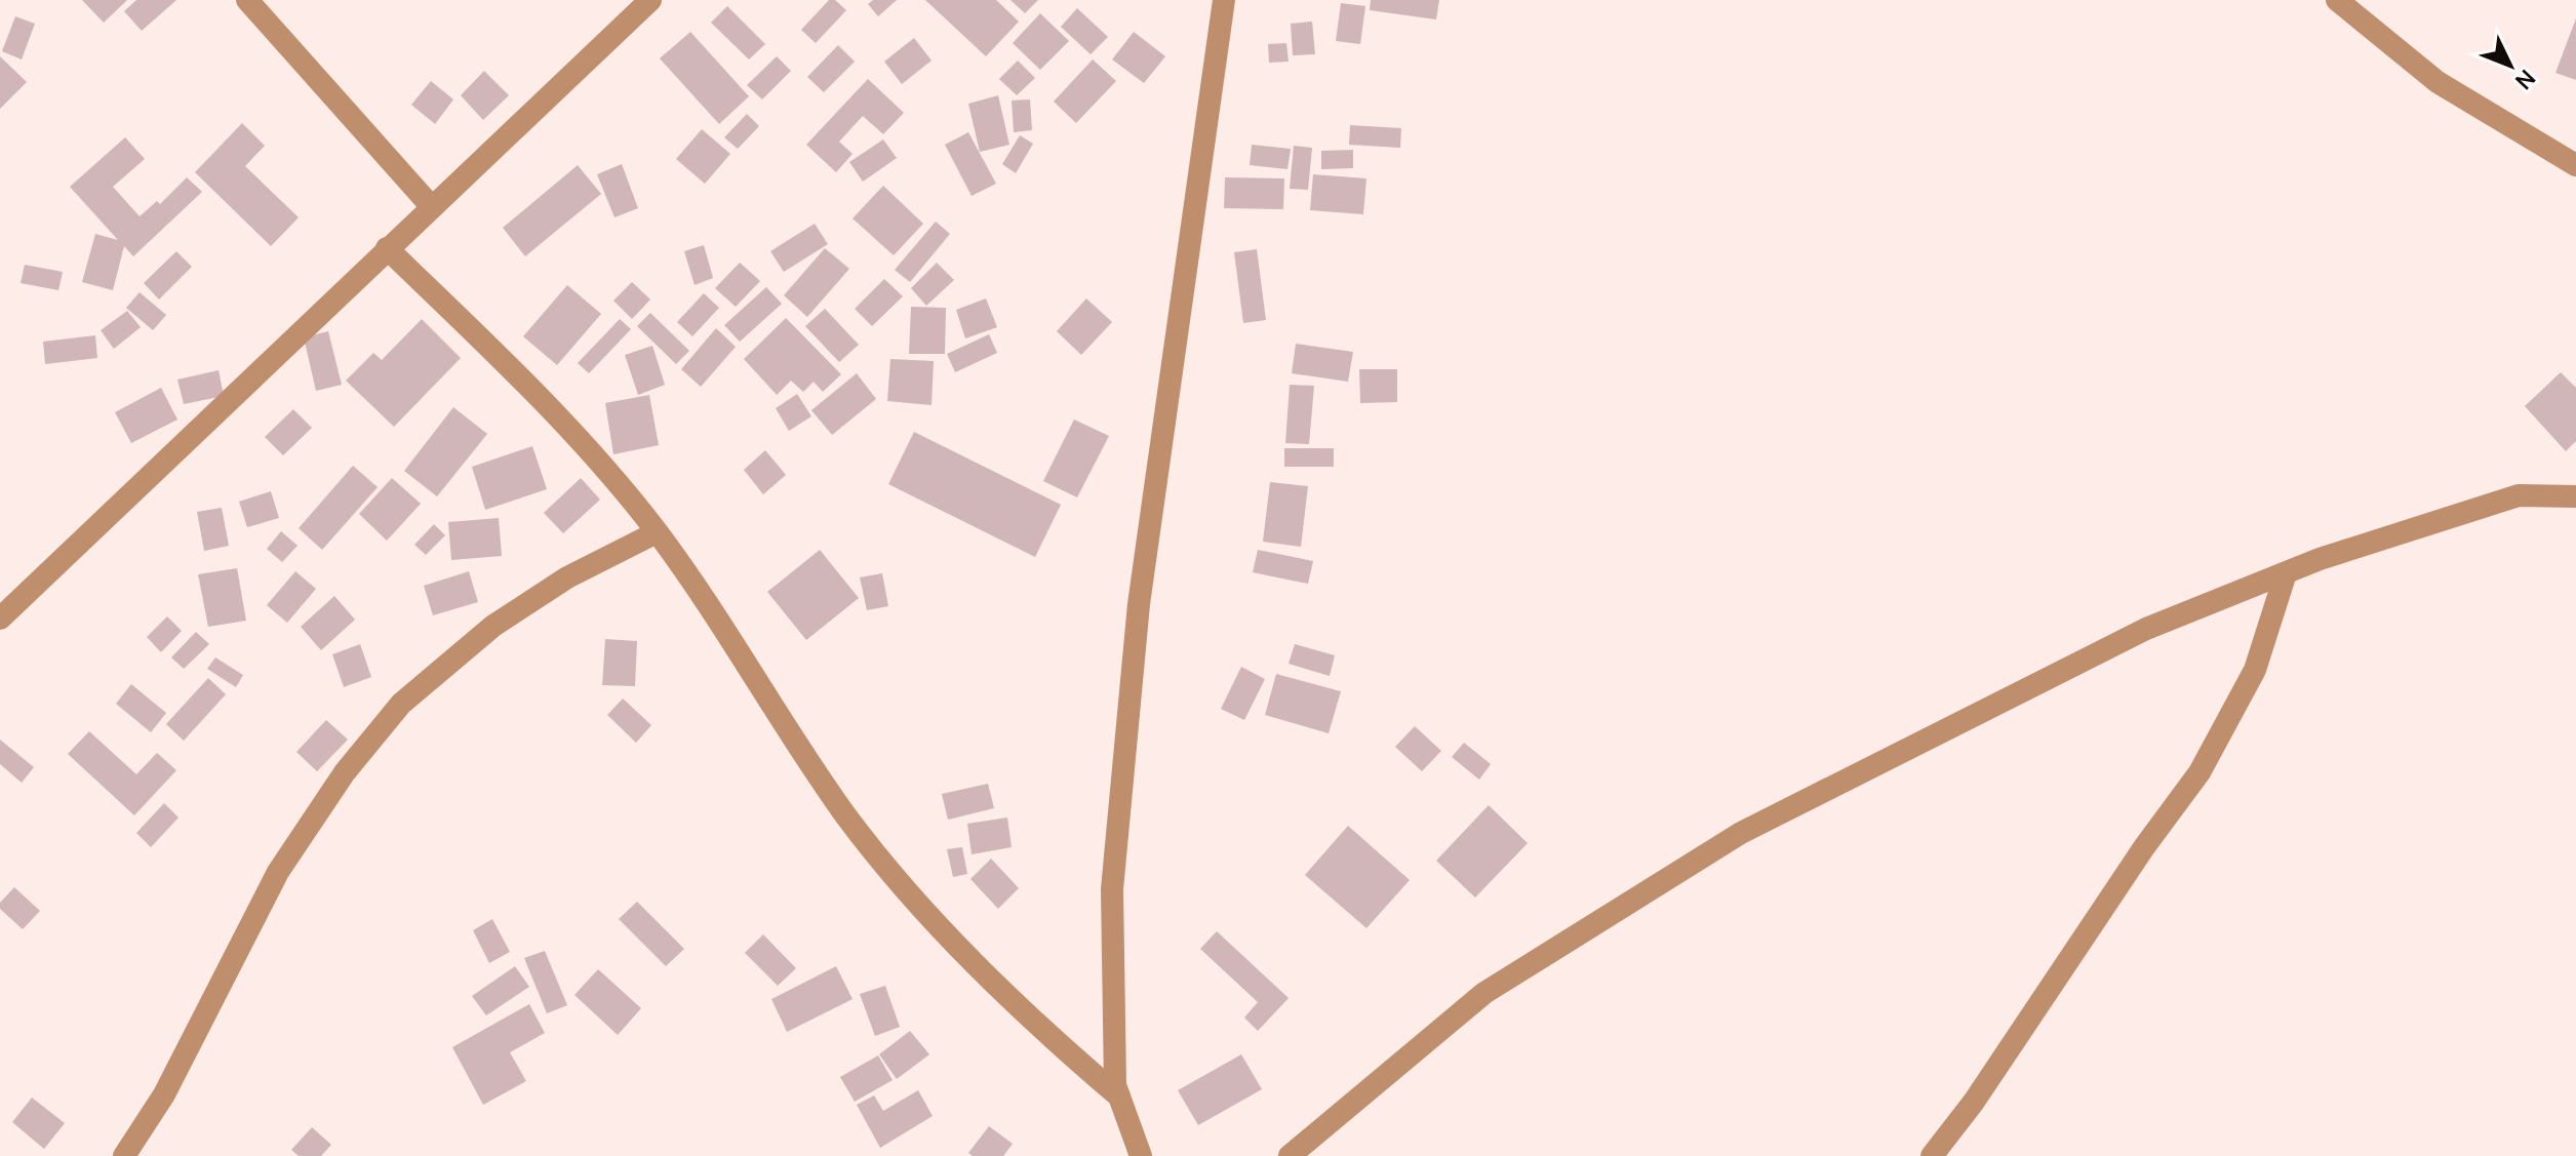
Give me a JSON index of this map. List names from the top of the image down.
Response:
{
  "north": "bottom right"
}
